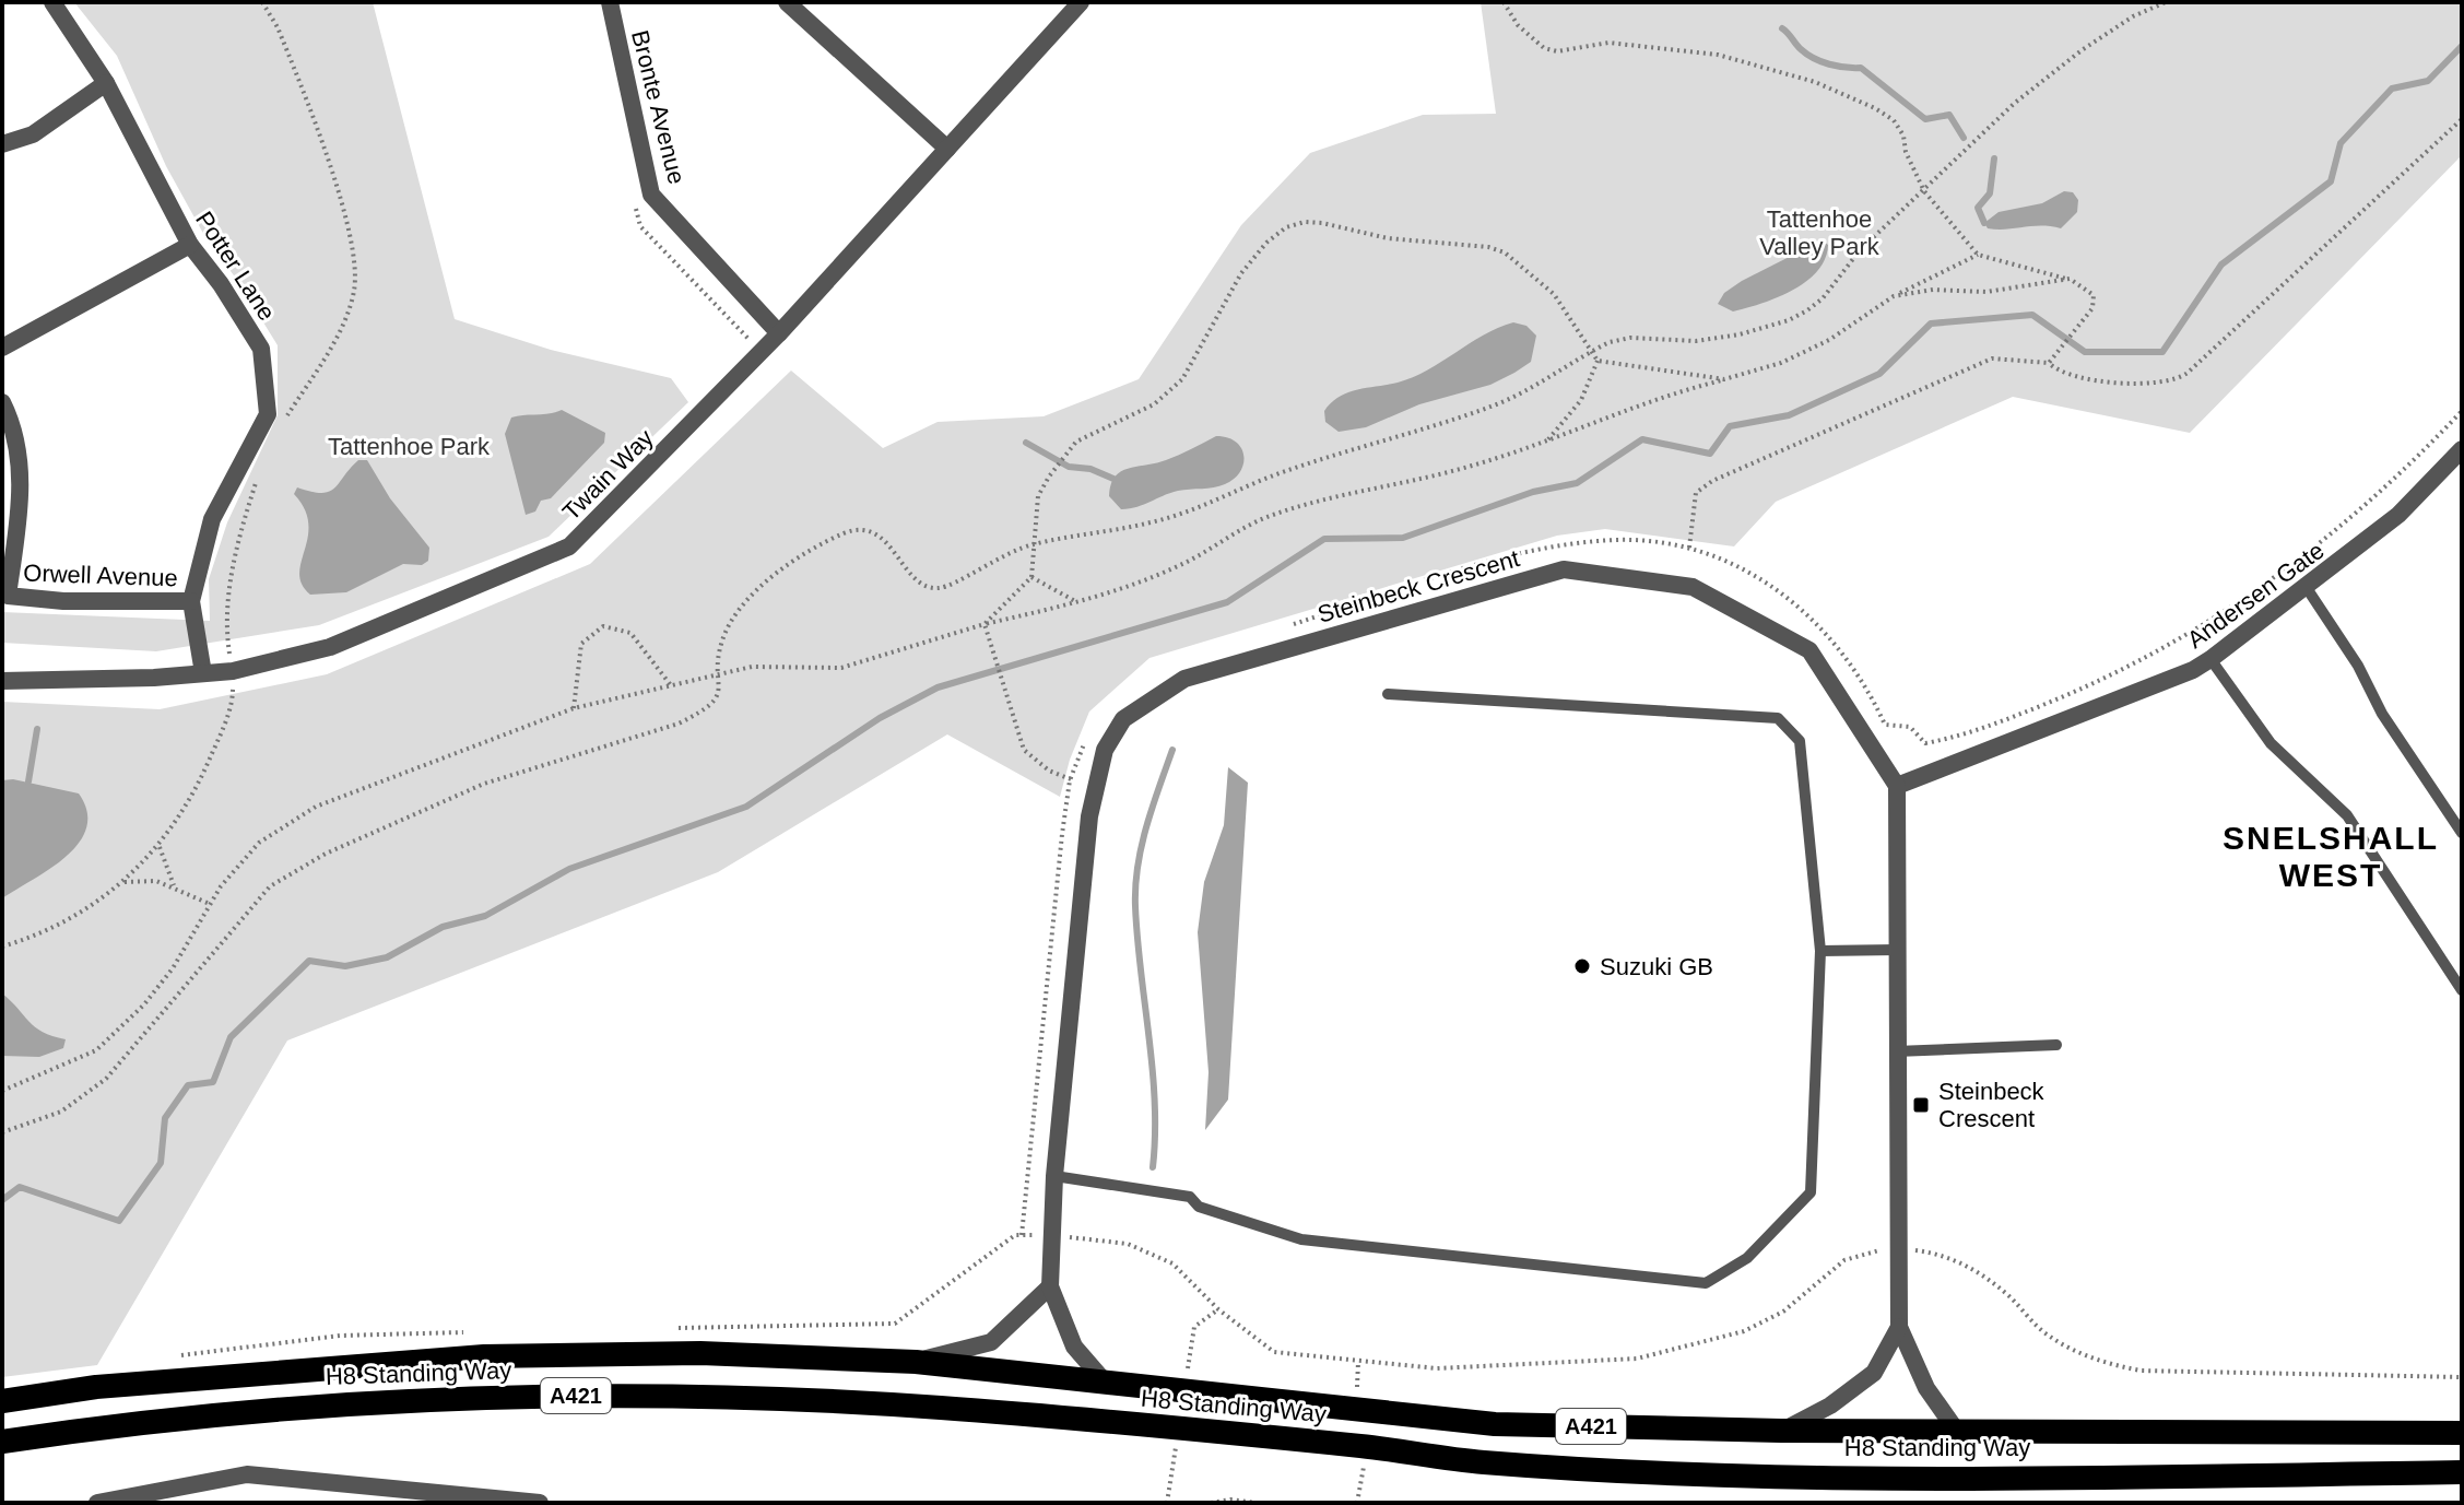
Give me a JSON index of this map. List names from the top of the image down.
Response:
{
  "streets": {
    "highway": ["H8 Standing Way", "A421"],
    "street": [
      "Bronte Avenue",
      "Potter Lane",
      "Twain Way",
      "Orwell Avenue",
      "Steinbeck Crescent",
      "Andersen Gate"
    ]
  },
  "crossings": [
    ["Bronte Avenue", "Twain Way"],
    ["Potter Lane", "Twain Way"],
    ["Potter Lane", "Orwell Avenue"],
    ["Steinbeck Crescent", "Andersen Gate"],
    ["Steinbeck Crescent", "H8 Standing Way"]
  ],
  "districts": ["SNELSHALL WEST"],
  "parks": ["Tattenhoe Valley Park", "Tattenhoe Park"],
  "places": {
    "other": ["Suzuki GB"],
    "transit": ["Steinbeck Crescent"]
  }
}
